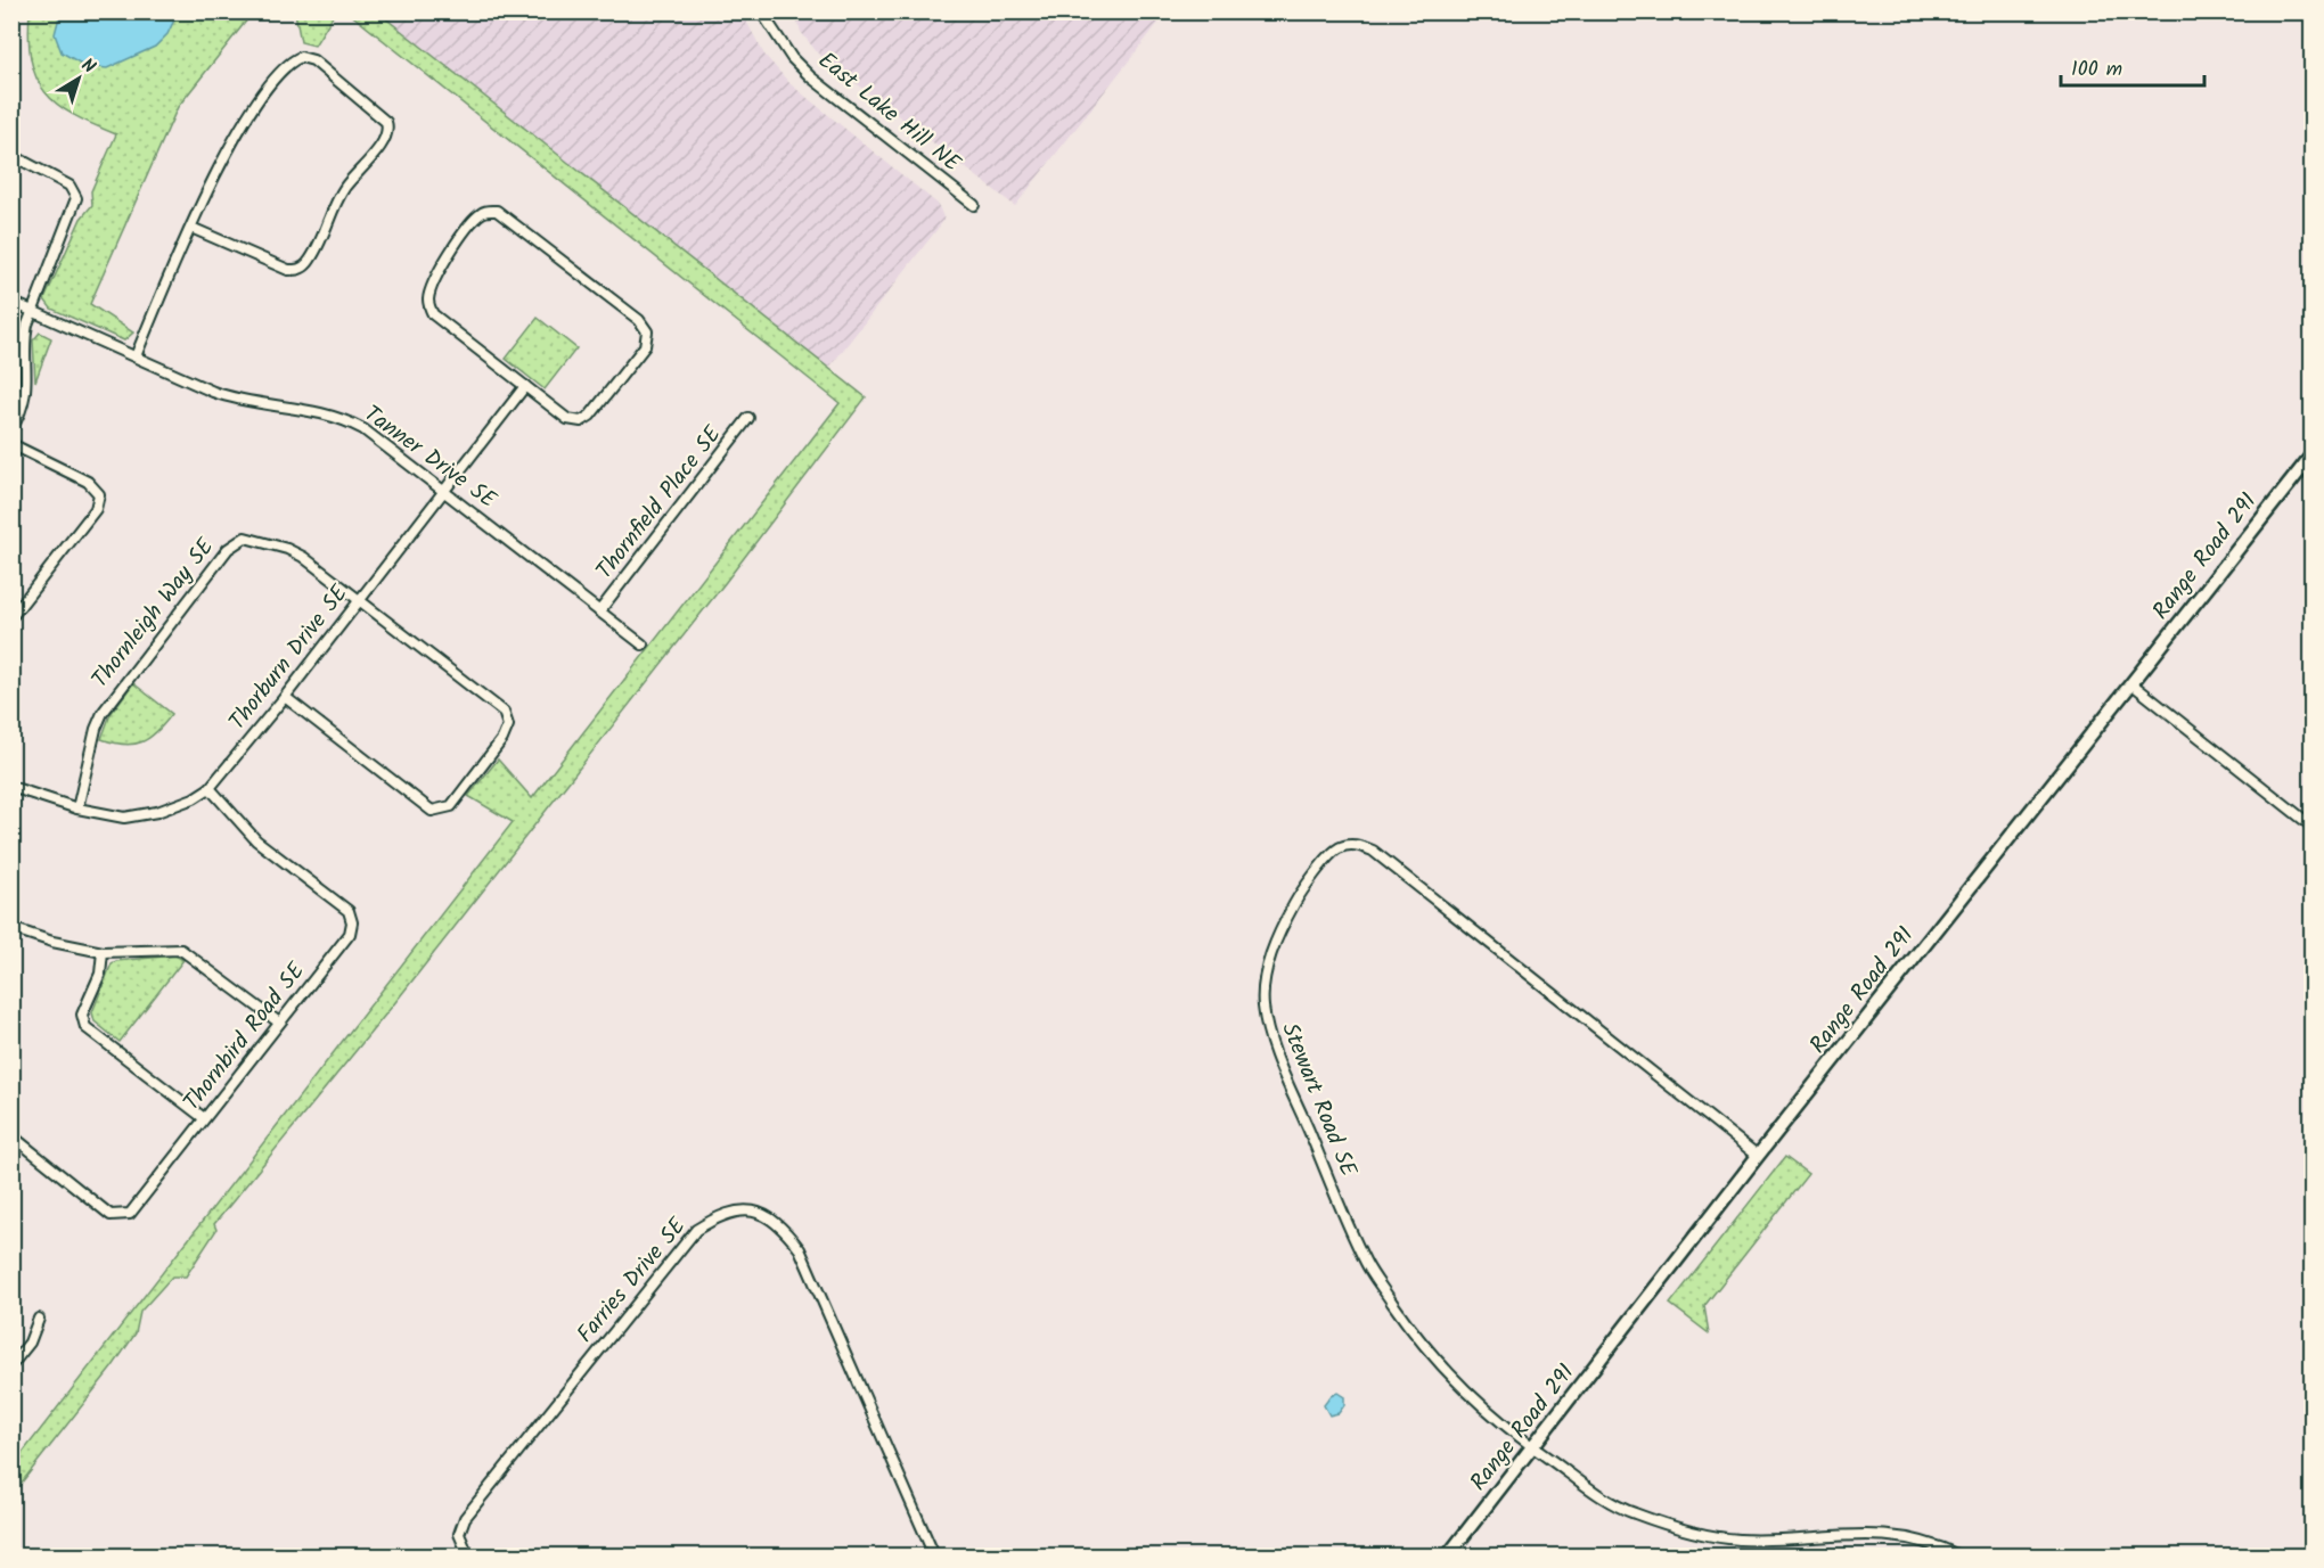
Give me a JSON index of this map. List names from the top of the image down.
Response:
{
  "streets": {
    "street": [
      "East Lake Hill NE",
      "Tanner Drive SE",
      "Thornfield Place SE",
      "Range Road 291",
      "Thornleigh Way SE",
      "Thorburn Drive SE",
      "Thornbird Road SE",
      "Stewart Road SE",
      "Farries Drive SE"
    ]
  },
  "crossings": [
    ["Tanner Drive SE", "Thornfield Place SE"],
    ["Tanner Drive SE", "Thorburn Drive SE"],
    ["Range Road 291", "Stewart Road SE"],
    ["Thornleigh Way SE", "Thorburn Drive SE"],
    ["Thorburn Drive SE", "Thornbird Road SE"]
  ],
  "scale_bar": "100 m",
  "north": "top right"
}
